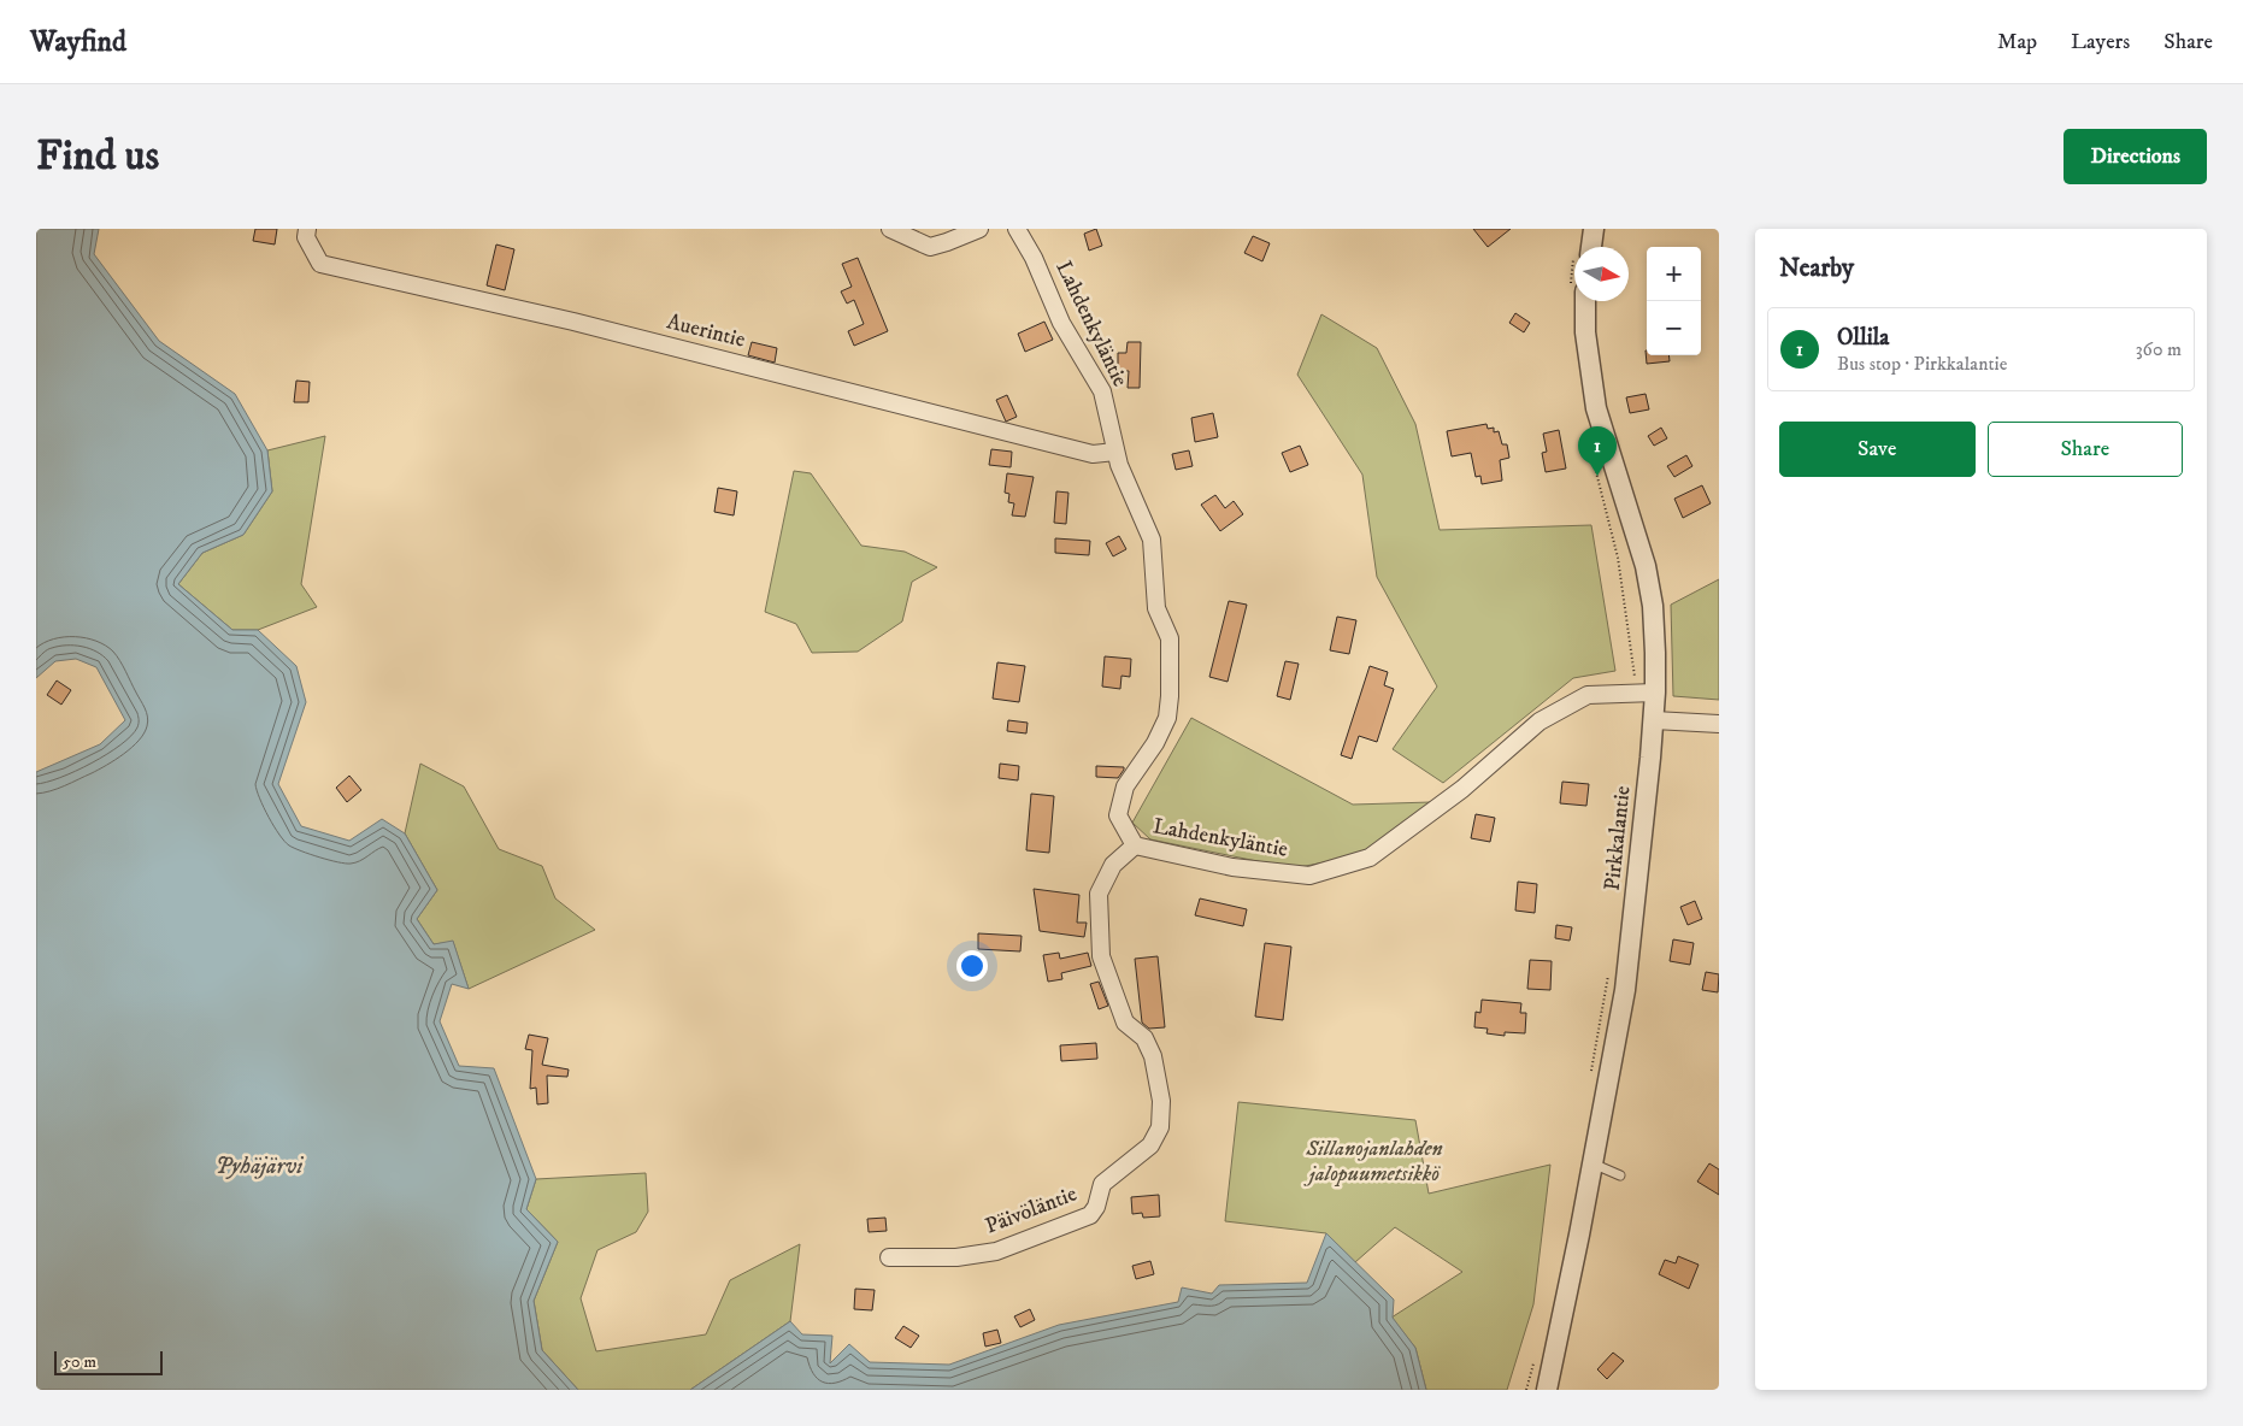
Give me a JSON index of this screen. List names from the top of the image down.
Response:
{
  "streets": {
    "street": [
      "Lahdenkyläntie",
      "Auerintie",
      "Pirkkalantie",
      "Päivöläntie"
    ]
  },
  "crossings": [
    ["Lahdenkyläntie", "Auerintie"],
    ["Lahdenkyläntie", "Pirkkalantie"],
    ["Lahdenkyläntie", "Päivöläntie"]
  ],
  "water": ["Pyhäjärvi"],
  "parks": ["Sillanojanlahden jalopuumetsikkö"],
  "scale_bar": "50 m",
  "north": "right",
  "page": {
    "header": "Wayfind",
    "nav": ["Map", "Layers", "Share"],
    "buttons": [
      "Directions",
      ["Save", "Share"]
    ],
    "title": "Find us",
    "heading": "Nearby",
    "map_buttons": ["+", "−"],
    "list": [
      {
        "mark": "1",
        "name": "Ollila",
        "note": "Bus stop · Pirkkalantie",
        "value": "360 m"
      }
    ],
    "pins": "1",
    "scale": "50 m"
  }
}
